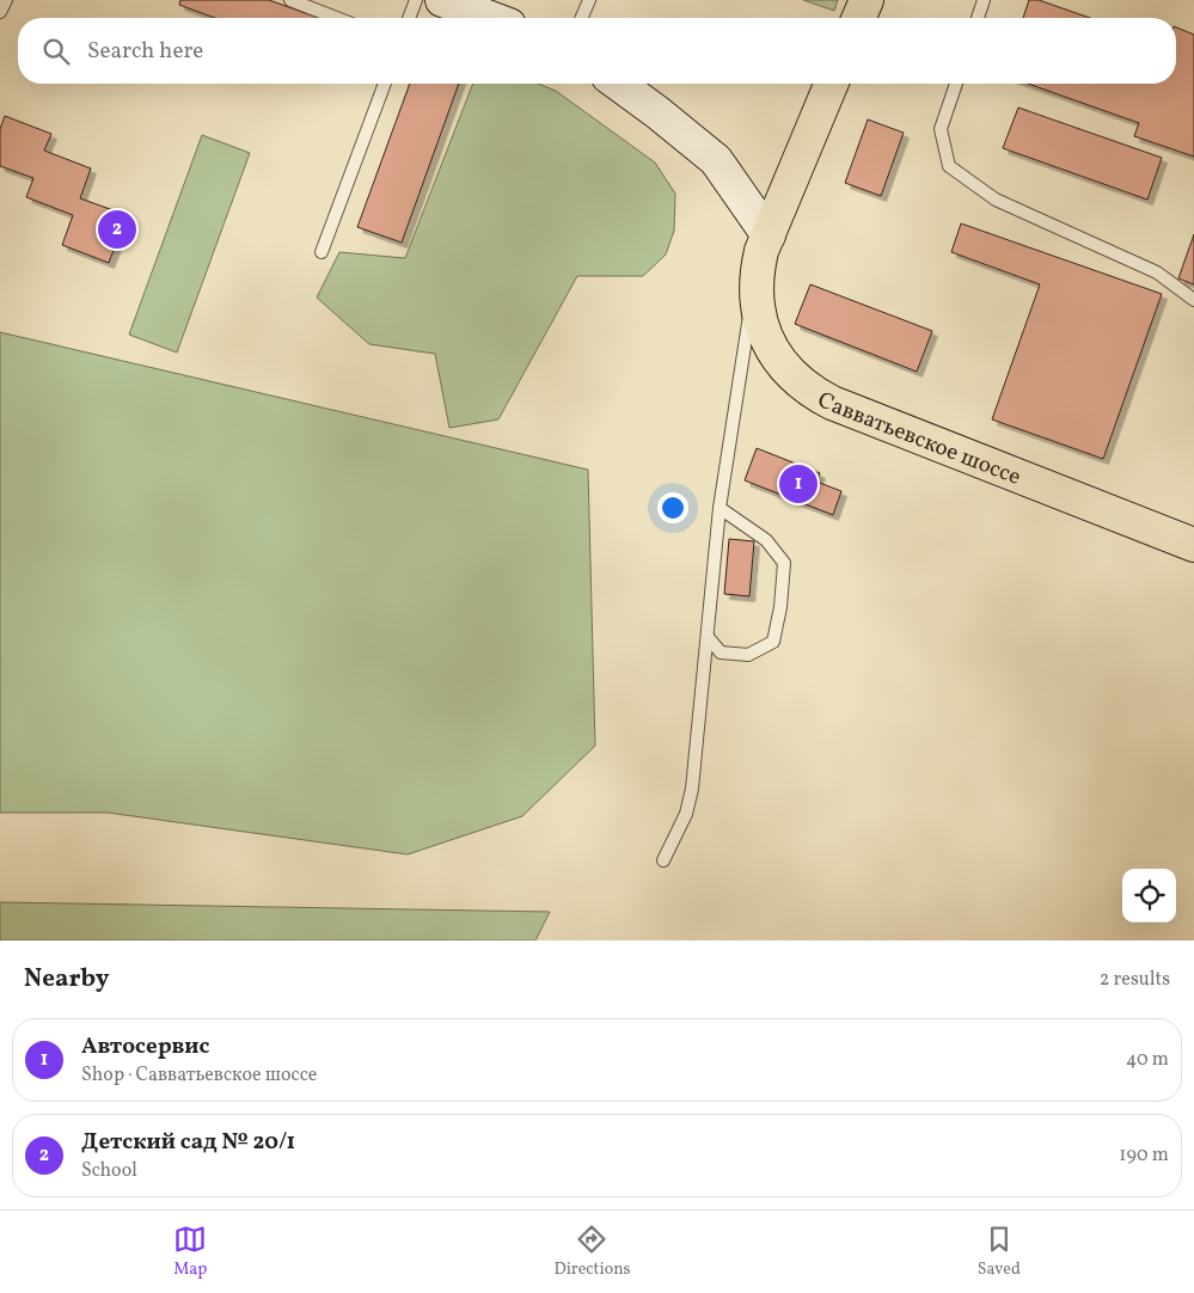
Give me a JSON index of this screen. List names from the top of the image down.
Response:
{
  "streets": {
    "main road": ["Савватьевское шоссе"]
  },
  "page": {
    "search": "Search here",
    "pins": ["2", "1"],
    "heading": ["Nearby", "2 results"],
    "list": [
      {
        "mark": "1",
        "name": "Автосервис",
        "note": "Shop · Савватьевское шоссе",
        "value": "40 m"
      },
      {
        "mark": "2",
        "name": "Детский сад № 20/1",
        "note": "School",
        "value": "190 m"
      }
    ],
    "nav": ["Map", "Directions", "Saved"]
  }
}
